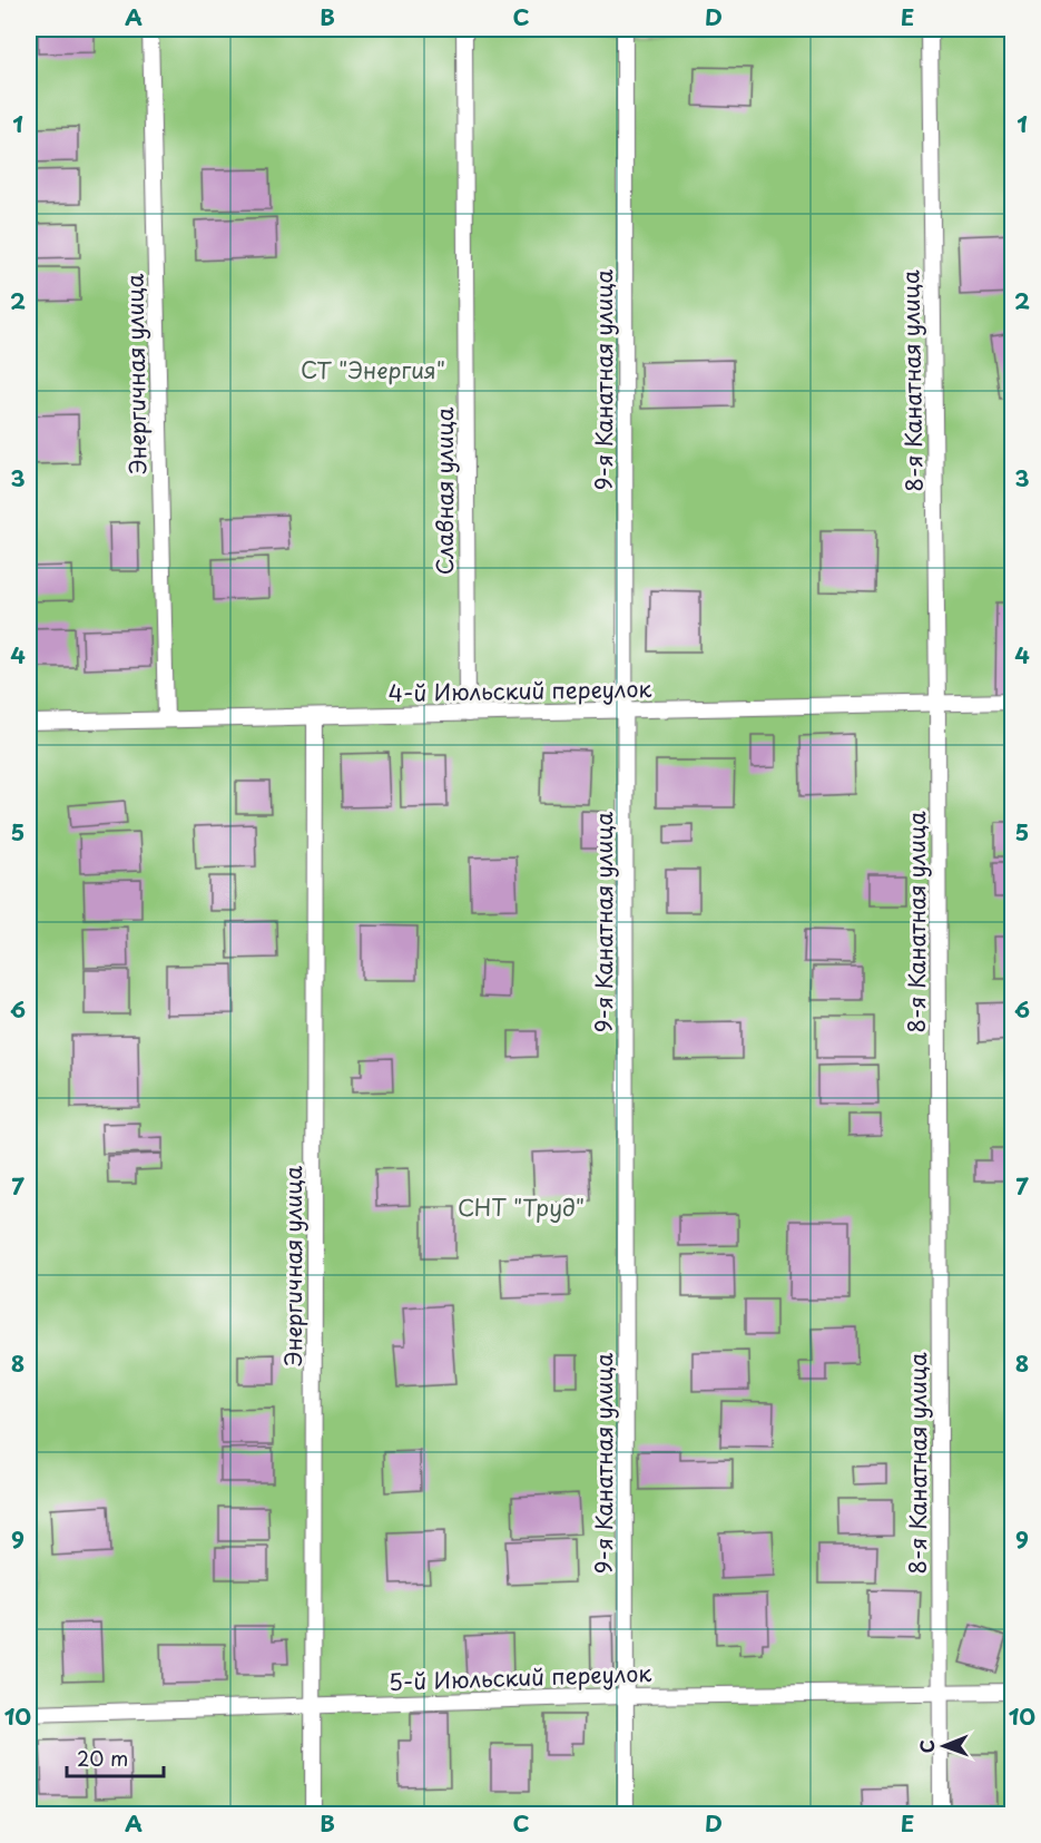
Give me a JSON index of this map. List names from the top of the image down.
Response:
{
  "streets": {
    "lane": [
      "Энергичная улица",
      "9-я Канатная улица",
      "8-я Канатная улица",
      "Славная улица",
      "4-й Июльский переулок",
      "5-й Июльский переулок"
    ]
  },
  "crossings": [
    ["Энергичная улица", "4-й Июльский переулок"],
    ["Энергичная улица", "5-й Июльский переулок"],
    ["9-я Канатная улица", "4-й Июльский переулок"],
    ["9-я Канатная улица", "5-й Июльский переулок"],
    ["8-я Канатная улица", "4-й Июльский переулок"],
    ["8-я Канатная улица", "5-й Июльский переулок"],
    ["Славная улица", "4-й Июльский переулок"]
  ],
  "parks": ["СТ \"Энергия\"", "СНТ \"Труд\""],
  "scale_bar": "20 m",
  "north": "left",
  "grid": {
    "columns": [
      "A",
      "B",
      "C",
      "D",
      "E"
    ],
    "rows": [
      "1",
      "2",
      "3",
      "4",
      "5",
      "6",
      "7",
      "8",
      "9",
      "10"
    ]
  }
}
